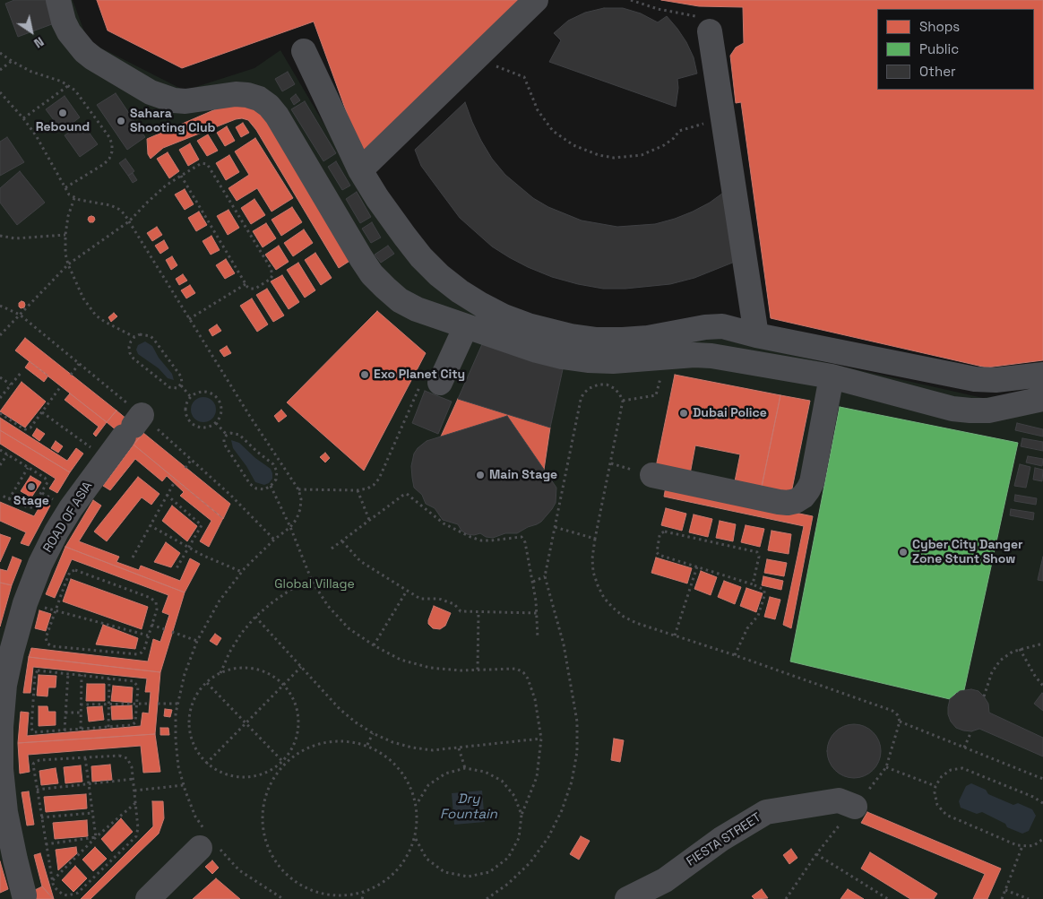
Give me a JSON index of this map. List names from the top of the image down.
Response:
{
  "streets": {
    "street": ["ROAD OF ASIA", "FIESTA STREET"]
  },
  "water": ["Dry Fountain"],
  "parks": ["Global Village"],
  "places": [
    "Rebound",
    "Sahara Shooting Club",
    "Exo Planet City",
    "Dubai Police",
    "Main Stage",
    "Stage",
    "Cyber City Danger Zone Stunt Show"
  ],
  "legend": ["Shops", "Public", "Other"],
  "north": "bottom right"
}
